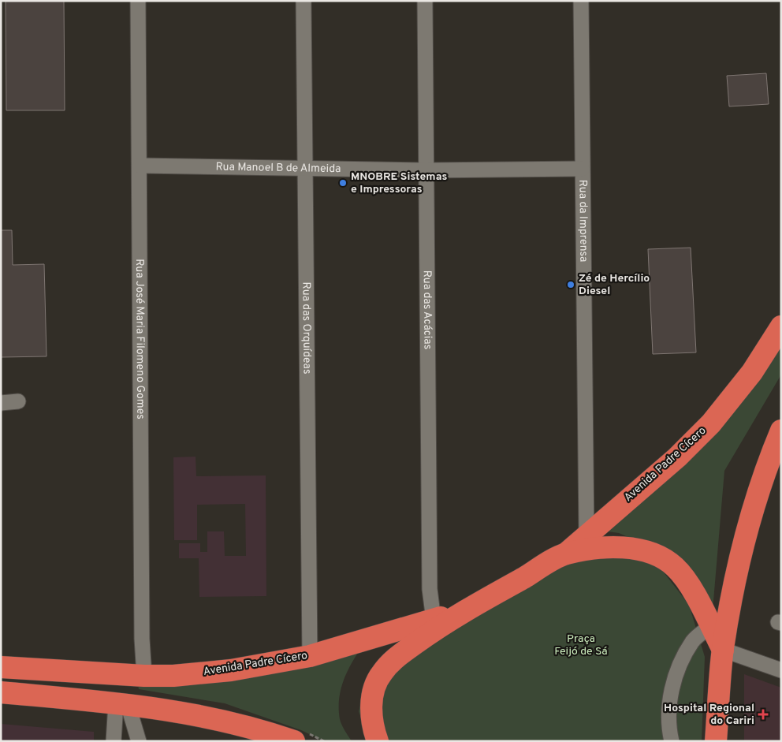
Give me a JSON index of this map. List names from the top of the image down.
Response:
{
  "streets": {
    "highway": ["Avenida Padre Cícero"],
    "street": [
      "Rua Manoel B de Almeida",
      "Rua da Imprensa",
      "Rua das Acácias",
      "Rua das Orquídeas",
      "Rua José Maria Filomeno Gomes"
    ]
  },
  "crossings": [
    ["Rua Manoel B de Almeida", "Rua da Imprensa"],
    ["Rua Manoel B de Almeida", "Rua das Acácias"],
    ["Rua Manoel B de Almeida", "Rua das Orquídeas"],
    ["Rua Manoel B de Almeida", "Rua José Maria Filomeno Gomes"],
    ["Rua da Imprensa", "Avenida Padre Cícero"],
    ["Rua das Acácias", "Avenida Padre Cícero"],
    ["Rua das Orquídeas", "Avenida Padre Cícero"],
    ["Rua José Maria Filomeno Gomes", "Avenida Padre Cícero"]
  ],
  "parks": ["Praça Feijó de Sá"],
  "places": {
    "other": ["MNOBRE Sistemas e Impressoras", "Zé de Hercílio Diesel"],
    "health": ["Hospital Regional do Cariri"]
  }
}
